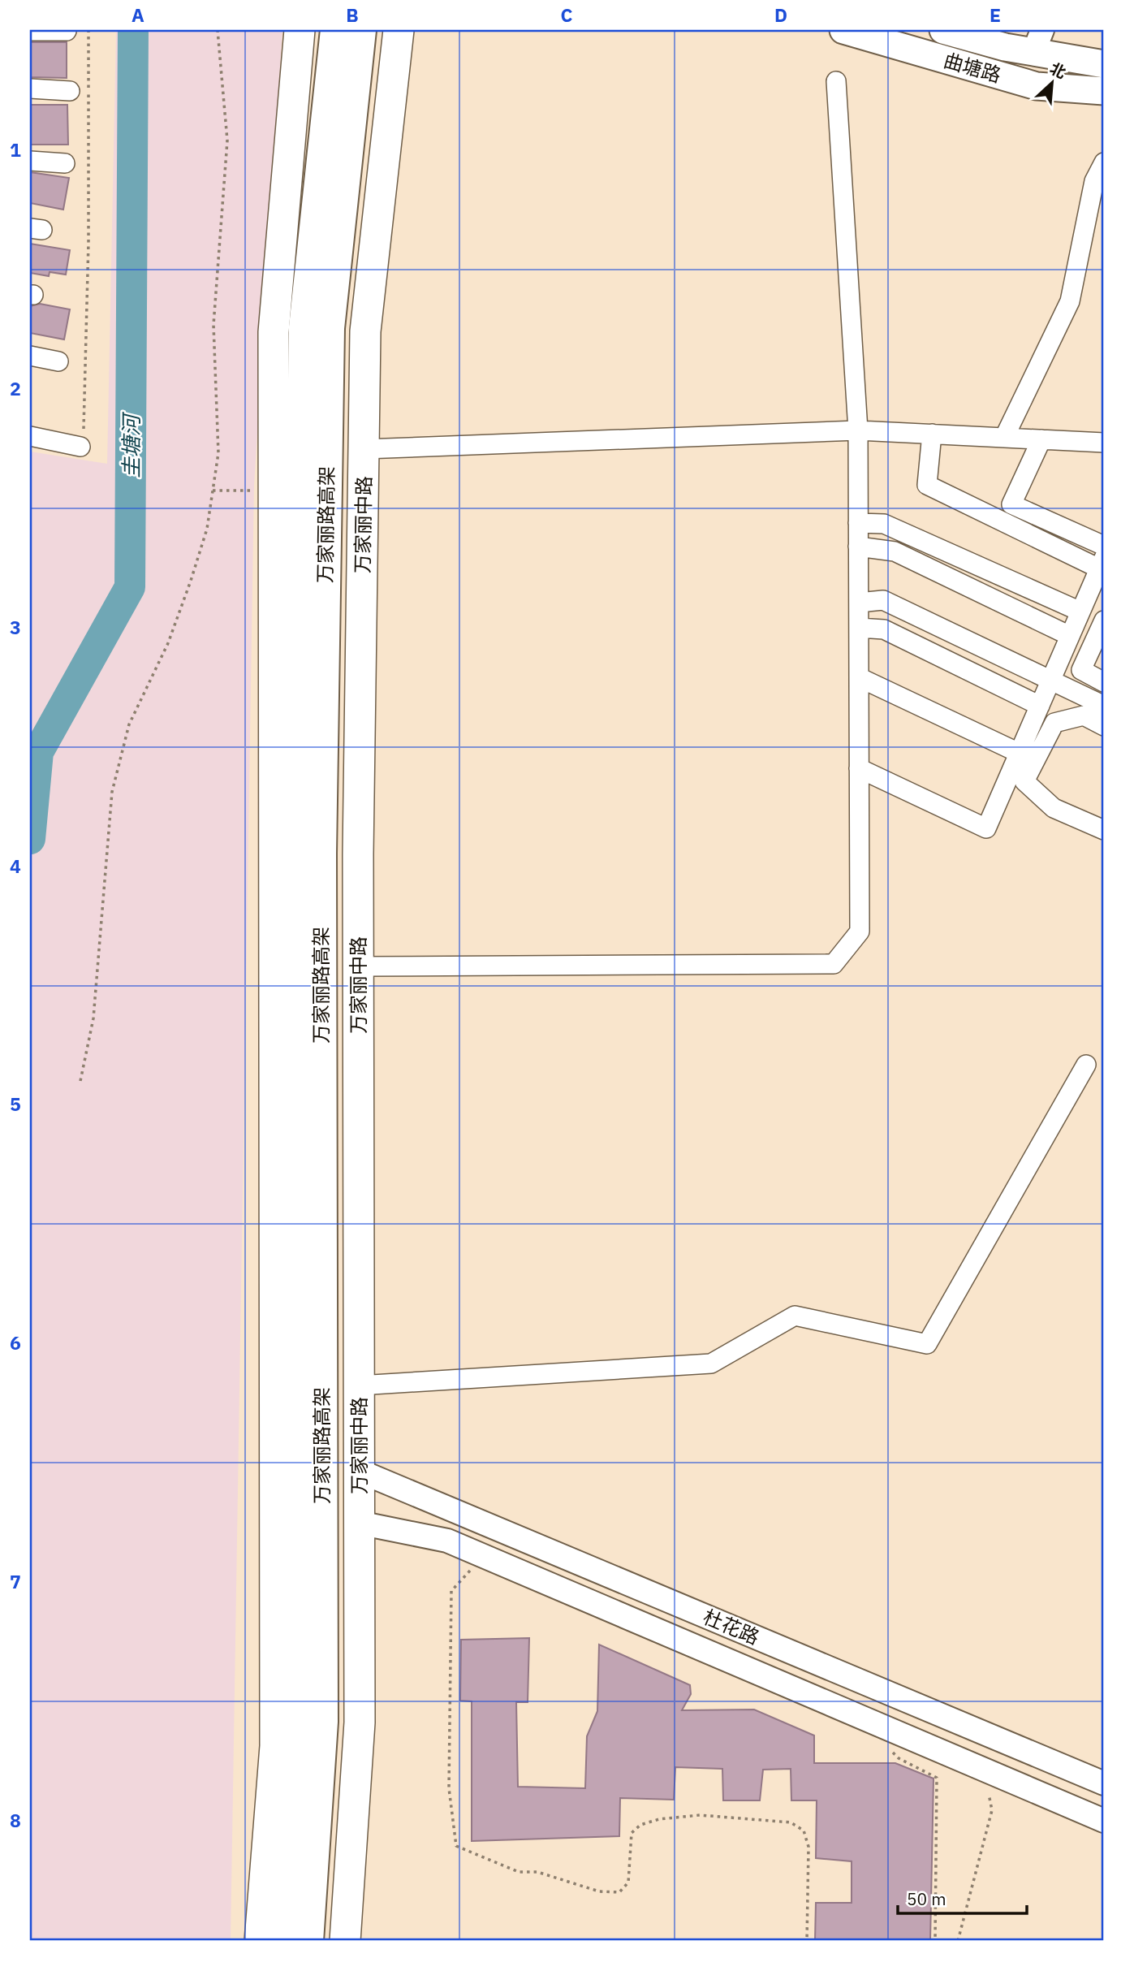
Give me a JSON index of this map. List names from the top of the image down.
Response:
{
  "streets": {
    "highway": ["万家丽路高架"],
    "main road": ["曲塘路", "万家丽中路"],
    "street": ["杜花路"]
  },
  "crossings": [
    ["万家丽中路", "杜花路"]
  ],
  "water": ["圭塘河"],
  "scale_bar": "50 m",
  "north": "top right",
  "grid": {
    "columns": [
      "A",
      "B",
      "C",
      "D",
      "E"
    ],
    "rows": [
      "1",
      "2",
      "3",
      "4",
      "5",
      "6",
      "7",
      "8"
    ]
  }
}
